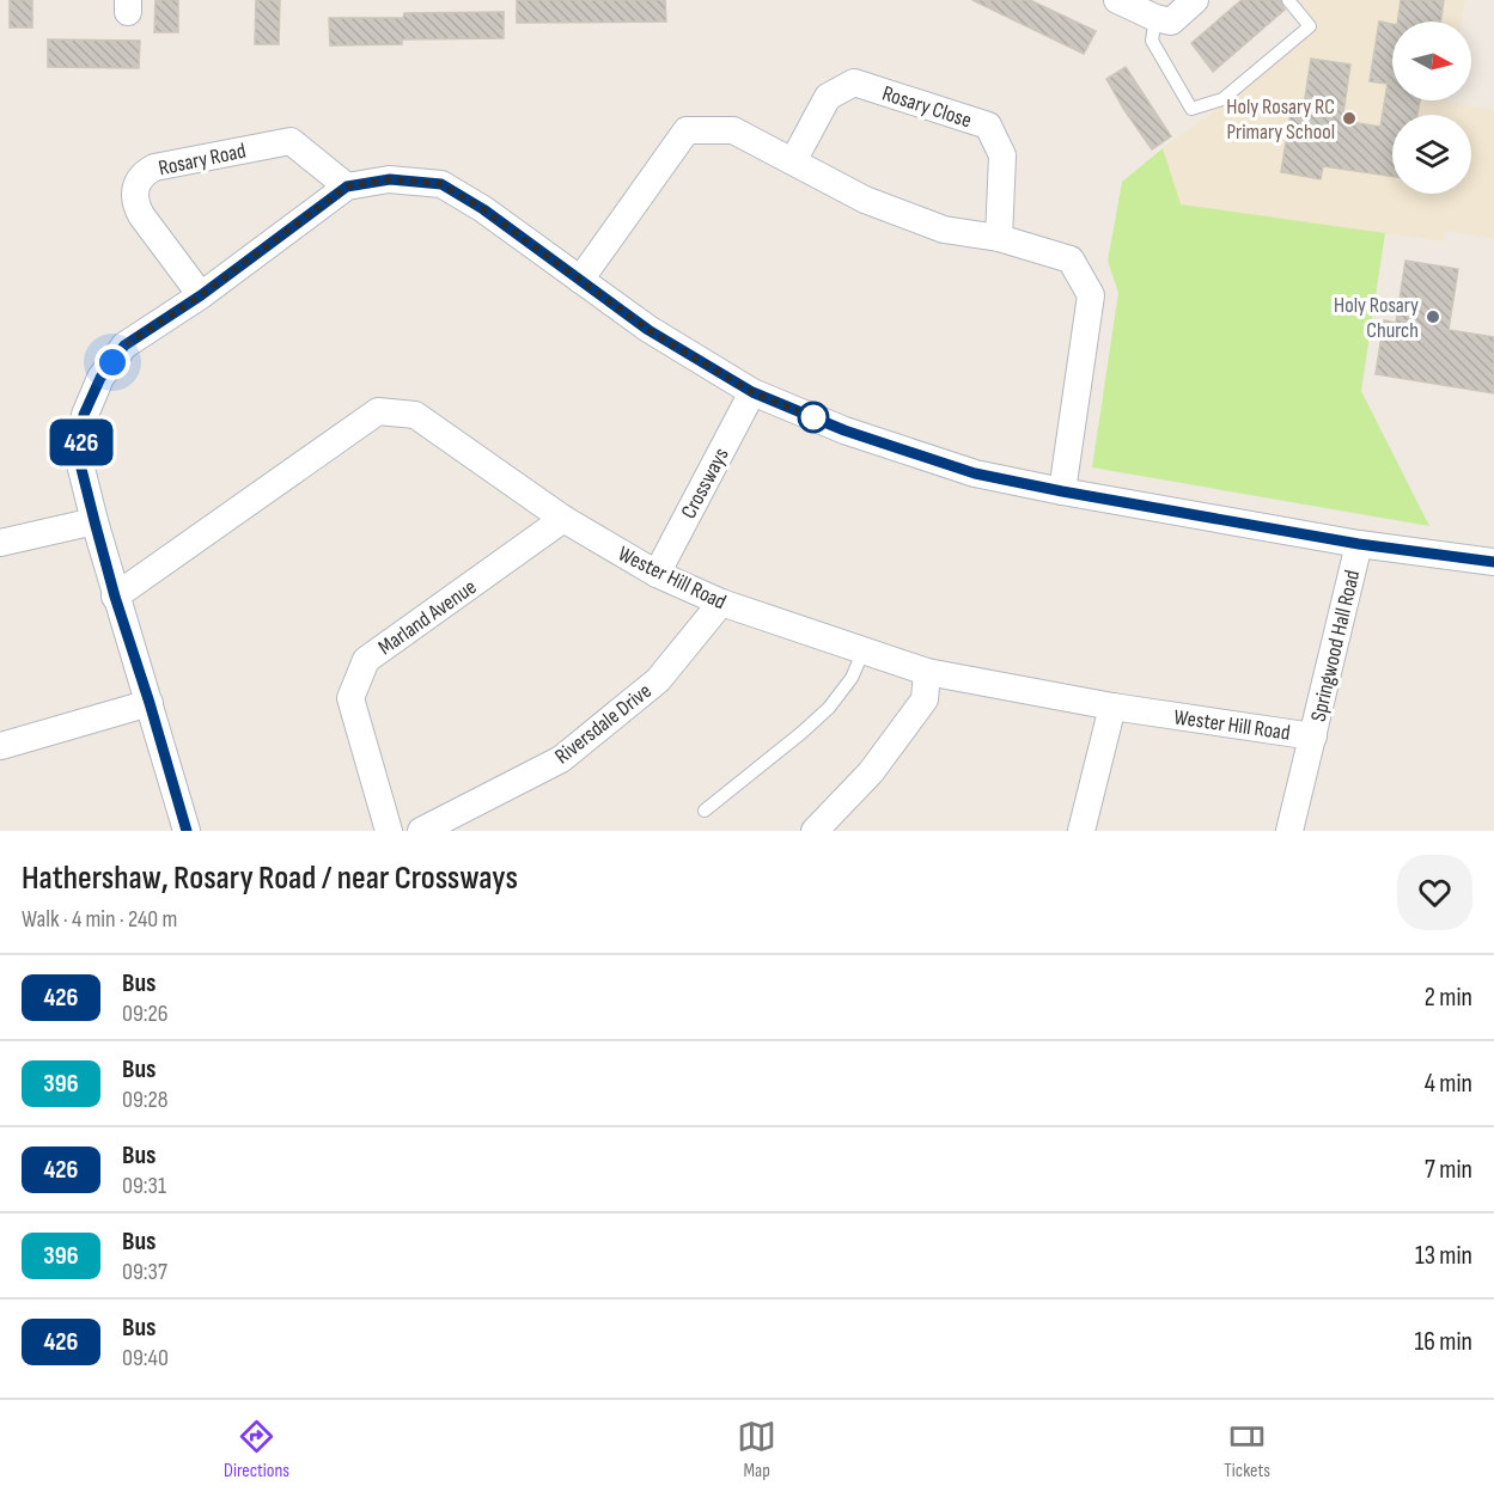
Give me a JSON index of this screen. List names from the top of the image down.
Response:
{
  "streets": {
    "street": [
      "Rosary Close",
      "Rosary Road",
      "Crossways",
      "Wester Hill Road",
      "Marland Avenue",
      "Springwood Hall Road",
      "Riversdale Drive"
    ]
  },
  "crossings": [
    ["Crossways", "Wester Hill Road"],
    ["Wester Hill Road", "Marland Avenue"],
    ["Wester Hill Road", "Springwood Hall Road"],
    ["Wester Hill Road", "Riversdale Drive"]
  ],
  "places": ["Holy Rosary RC Primary School", "Holy Rosary Church"],
  "lines": ["bus line 426"],
  "north": "right",
  "page": {
    "on_map": "426",
    "heading": ["Hathershaw, Rosary Road / near Crossways", "Walk · 4 min · 240 m"],
    "list": [
      {
        "mark": "426",
        "name": "Bus",
        "note": "09:26",
        "value": "2 min"
      },
      {
        "mark": "396",
        "name": "Bus",
        "note": "09:28",
        "value": "4 min"
      },
      {
        "mark": "426",
        "name": "Bus",
        "note": "09:31",
        "value": "7 min"
      },
      {
        "mark": "396",
        "name": "Bus",
        "note": "09:37",
        "value": "13 min"
      },
      {
        "mark": "426",
        "name": "Bus",
        "note": "09:40",
        "value": "16 min"
      }
    ],
    "tabs": ["Directions", "Map", "Tickets"]
  }
}
